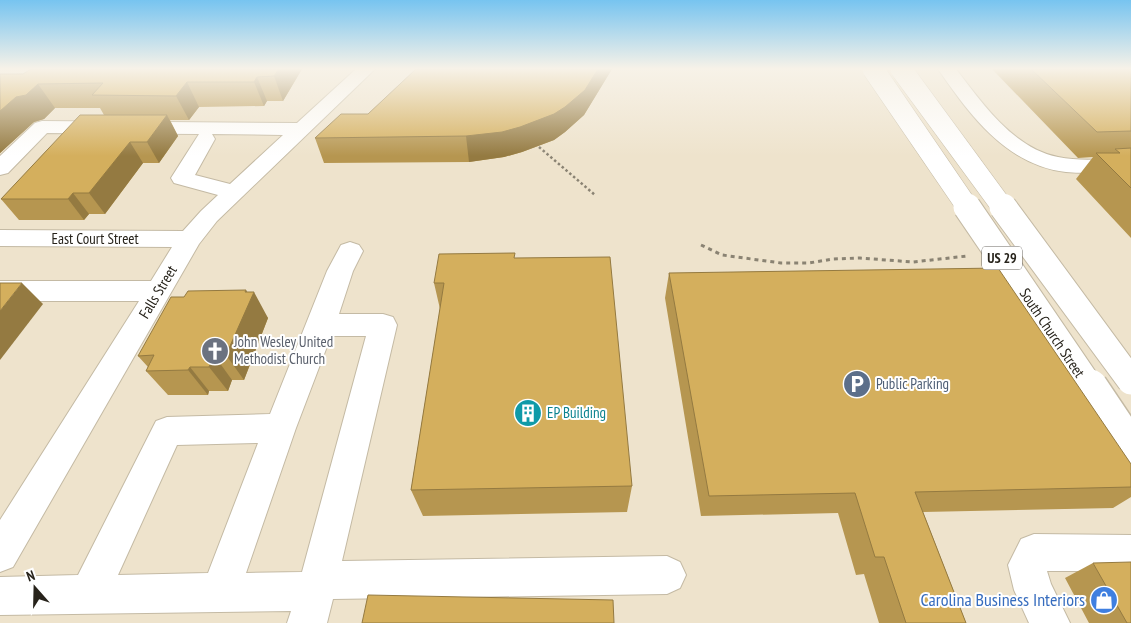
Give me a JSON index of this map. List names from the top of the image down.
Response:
{
  "streets": {
    "main road": [
      "East Court Street",
      "US 29",
      "Falls Street",
      "South Church Street"
    ]
  },
  "crossings": [
    ["East Court Street", "Falls Street"]
  ],
  "places": {
    "church": ["John Wesley United Methodist Church"],
    "parking": ["Public Parking"],
    "building": ["EP Building"],
    "shop": ["Carolina Business Interiors"]
  },
  "north": "top"
}
